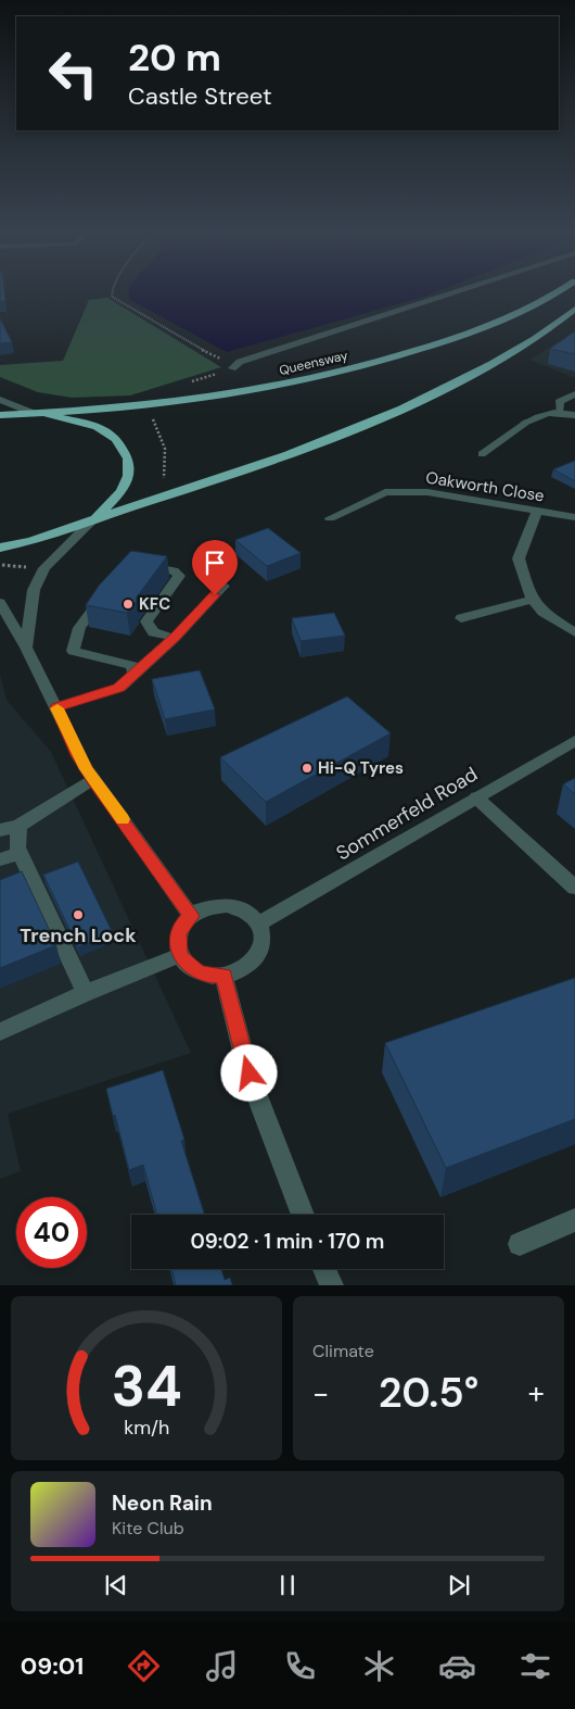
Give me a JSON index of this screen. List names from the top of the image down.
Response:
{
  "streets": {
    "highway": ["Queensway"],
    "street": ["Oakworth Close", "Sommerfeld Road"]
  },
  "places": ["KFC", "Hi-Q Tyres", "Trench Lock"],
  "page": {
    "turn": ["20 m", "Castle Street"],
    "limit": "40",
    "trip": "09:02 · 1 min · 170 m",
    "tile": "Climate",
    "heat": ["−", "20.5°", "+"],
    "song": ["Neon Rain", "Kite Club"],
    "tabs": "09:01",
    "gauge": ["34", "km/h"]
  }
}
